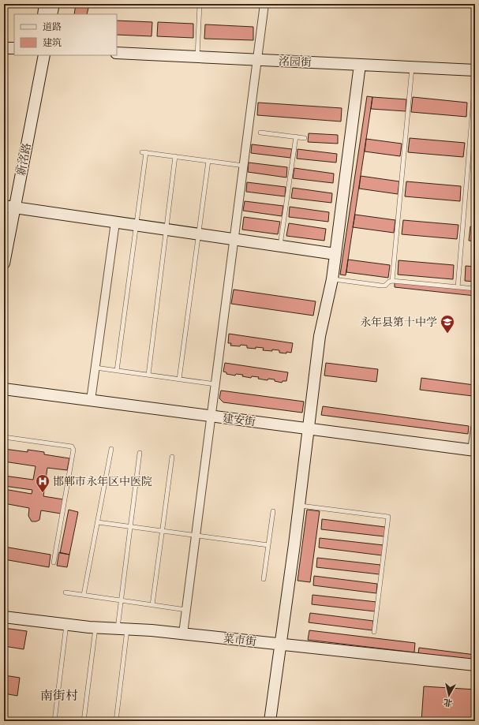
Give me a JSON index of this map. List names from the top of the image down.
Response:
{
  "streets": {
    "street": [
      "洺园街",
      "新洺路",
      "建安街",
      "菜市街"
    ]
  },
  "districts": ["南街村"],
  "places": {
    "school or university": ["永年县第十中学"],
    "hospital": ["邯郸市永年区中医院"]
  },
  "legend": ["道路", "建筑"],
  "north": "bottom"
}
